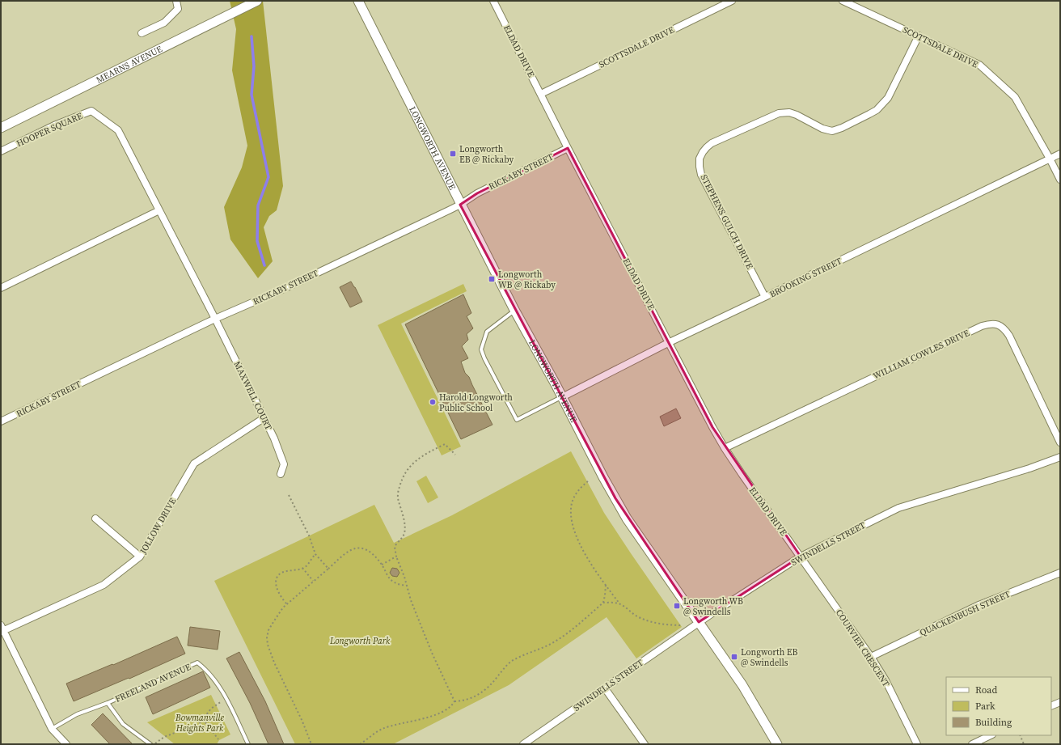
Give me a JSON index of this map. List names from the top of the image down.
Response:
{
  "streets": {
    "street": [
      "SCOTTSDALE DRIVE",
      "ELDAD DRIVE",
      "MEARNS AVENUE",
      "HOOPER SQUARE",
      "LONGWORTH AVENUE",
      "RICKABY STREET",
      "STEPHENS GULCH DRIVE",
      "BROOKING STREET",
      "WILLIAM COWLES DRIVE",
      "MAXWELL COURT",
      "JOLLOW DRIVE",
      "SWINDELLS STREET",
      "QUACKENBUSH STREET",
      "COURVIER CRESCENT"
    ],
    "lane": ["FREELAND AVENUE"]
  },
  "crossings": [
    ["SCOTTSDALE DRIVE", "ELDAD DRIVE"],
    ["SCOTTSDALE DRIVE", "STEPHENS GULCH DRIVE"],
    ["SCOTTSDALE DRIVE", "BROOKING STREET"],
    ["ELDAD DRIVE", "RICKABY STREET"],
    ["ELDAD DRIVE", "BROOKING STREET"],
    ["ELDAD DRIVE", "WILLIAM COWLES DRIVE"],
    ["ELDAD DRIVE", "SWINDELLS STREET"],
    ["ELDAD DRIVE", "COURVIER CRESCENT"],
    ["HOOPER SQUARE", "RICKABY STREET"],
    ["HOOPER SQUARE", "MAXWELL COURT"],
    ["LONGWORTH AVENUE", "RICKABY STREET"],
    ["LONGWORTH AVENUE", "BROOKING STREET"],
    ["LONGWORTH AVENUE", "SWINDELLS STREET"],
    ["RICKABY STREET", "MAXWELL COURT"],
    ["STEPHENS GULCH DRIVE", "BROOKING STREET"],
    ["MAXWELL COURT", "JOLLOW DRIVE"],
    ["SWINDELLS STREET", "COURVIER CRESCENT"],
    ["QUACKENBUSH STREET", "COURVIER CRESCENT"]
  ],
  "parks": ["Longworth Park", "Bowmanville Heights Park"],
  "places": {
    "transit": [
      "Longworth EB @ Rickaby",
      "Longworth WB @ Rickaby",
      "Longworth WB @ Swindells",
      "Longworth EB @ Swindells"
    ],
    "other": ["Harold Longworth Public School"]
  },
  "legend": ["Road", "Park", "Building"]
}
